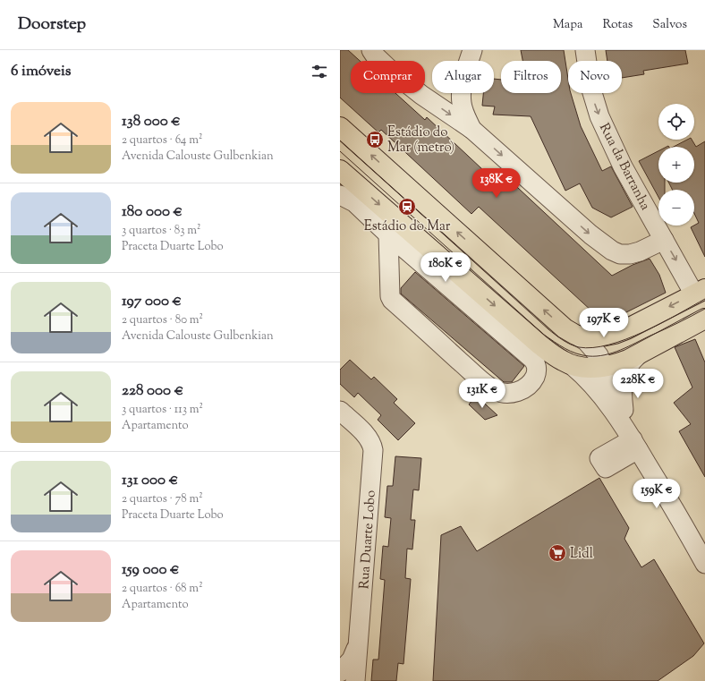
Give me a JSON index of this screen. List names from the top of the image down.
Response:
{
  "streets": {
    "street": ["Rua da Barranha", "Rua Duarte Lobo"]
  },
  "one_way": ["Rua da Barranha"],
  "places": {
    "bus stop": ["Estádio do Mar (metro)"],
    "station": ["Estádio do Mar"],
    "supermarket": ["Lidl"]
  },
  "page": {
    "header": "Doorstep",
    "nav": ["Mapa", "Rotas", "Salvos"],
    "heading": "6 imóveis",
    "chip": [
      "Comprar",
      "Alugar",
      "Filtros",
      "Novo"
    ],
    "list": [
      {
        "name": "138 000 €",
        "note": "2 quartos · 64 m² · Avenida Calouste Gulbenkian"
      },
      {
        "name": "180 000 €",
        "note": "3 quartos · 83 m² · Praceta Duarte Lobo"
      },
      {
        "name": "197 000 €",
        "note": "2 quartos · 80 m² · Avenida Calouste Gulbenkian"
      },
      {
        "name": "228 000 €",
        "note": "3 quartos · 113 m² · Apartamento"
      },
      {
        "name": "131 000 €",
        "note": "2 quartos · 78 m² · Praceta Duarte Lobo"
      },
      {
        "name": "159 000 €",
        "note": "2 quartos · 68 m² · Apartamento"
      }
    ],
    "map_buttons": ["+", "−"],
    "price": [
      "138K €",
      "180K €",
      "197K €",
      "228K €",
      "131K €",
      "159K €"
    ]
  }
}
